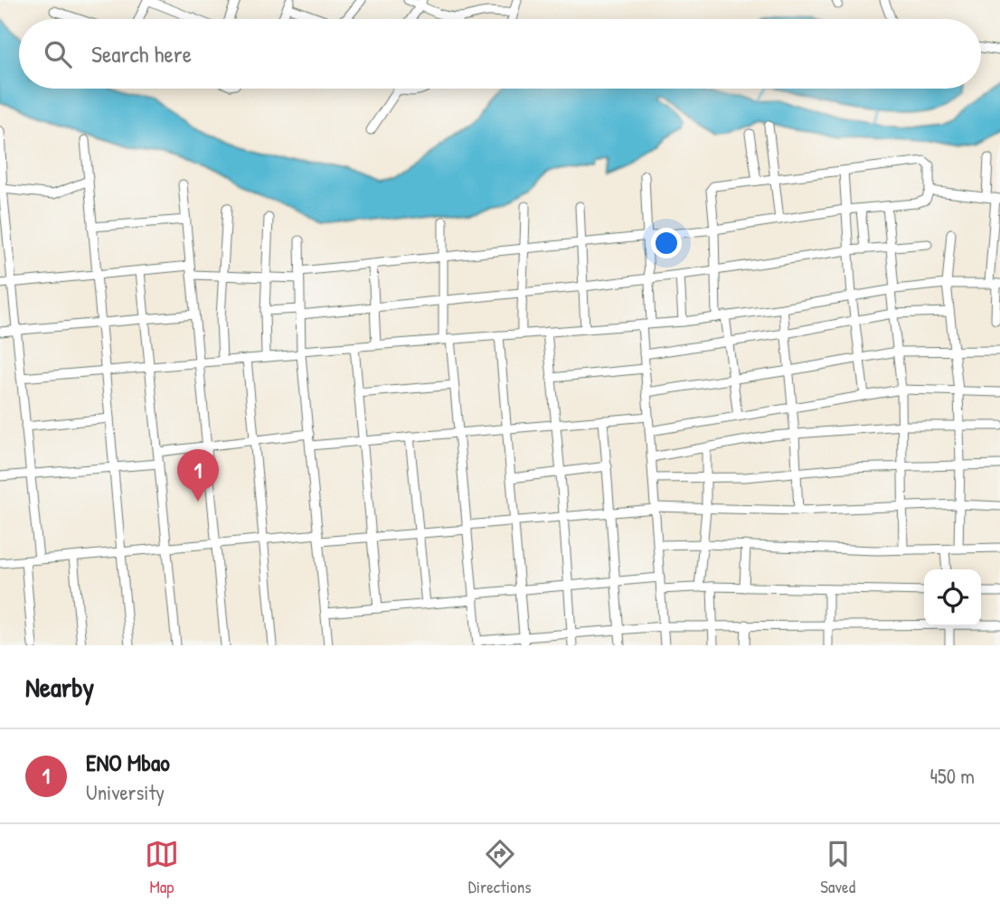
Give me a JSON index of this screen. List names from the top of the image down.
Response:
{
  "page": {
    "search": "Search here",
    "pins": "1",
    "heading": "Nearby",
    "list": [
      {
        "mark": "1",
        "name": "ENO Mbao",
        "note": "University",
        "value": "450 m"
      }
    ],
    "nav": ["Map", "Directions", "Saved"]
  }
}
